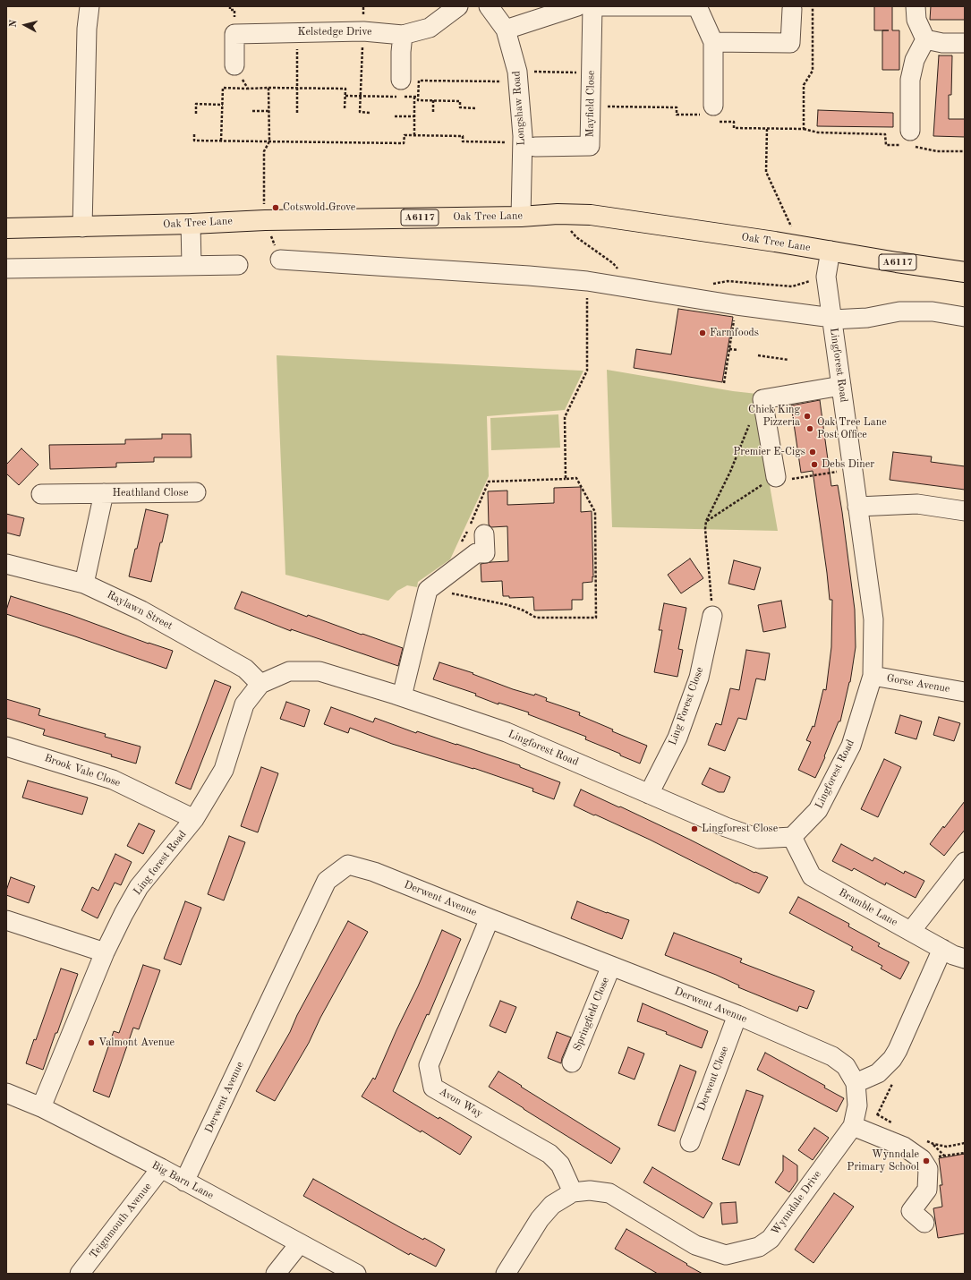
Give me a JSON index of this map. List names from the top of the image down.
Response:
{
  "streets": {
    "main road": ["Oak Tree Lane", "A6117"],
    "street": [
      "Kelstedge Drive",
      "Mayfield Close",
      "Longshaw Road",
      "Lingforest Road",
      "Heathland Close",
      "Raylawn Street",
      "Gorse Avenue",
      "Ling Forest Close",
      "Brook Vale Close",
      "Ling forest Road",
      "Derwent Avenue",
      "Bramble Lane",
      "Springfield Close",
      "Derwent Close",
      "Avon Way",
      "Big Barn Lane",
      "Wynndale Drive",
      "Teignmouth Avenue"
    ]
  },
  "crossings": [
    ["Mayfield Close", "Longshaw Road"],
    ["Longshaw Road", "Oak Tree Lane"],
    ["Oak Tree Lane", "Lingforest Road"],
    ["Lingforest Road", "Raylawn Street"],
    ["Lingforest Road", "Gorse Avenue"],
    ["Lingforest Road", "Ling Forest Close"],
    ["Lingforest Road", "Ling forest Road"],
    ["Lingforest Road", "Bramble Lane"],
    ["Heathland Close", "Raylawn Street"],
    ["Raylawn Street", "Ling forest Road"],
    ["Brook Vale Close", "Ling forest Road"],
    ["Ling forest Road", "Big Barn Lane"],
    ["Derwent Avenue", "Springfield Close"],
    ["Derwent Avenue", "Derwent Close"],
    ["Derwent Avenue", "Avon Way"],
    ["Derwent Avenue", "Big Barn Lane"],
    ["Derwent Avenue", "Wynndale Drive"],
    ["Avon Way", "Wynndale Drive"],
    ["Big Barn Lane", "Teignmouth Avenue"]
  ],
  "places": [
    "Cotswold Grove",
    "Farmfoods",
    "Chick King Pizzeria",
    "Oak Tree Lane Post Office",
    "Premier E-Cigs",
    "Debs Diner",
    "Lingforest Close",
    "Valmont Avenue",
    "Wynndale Primary School"
  ],
  "north": "left"
}
